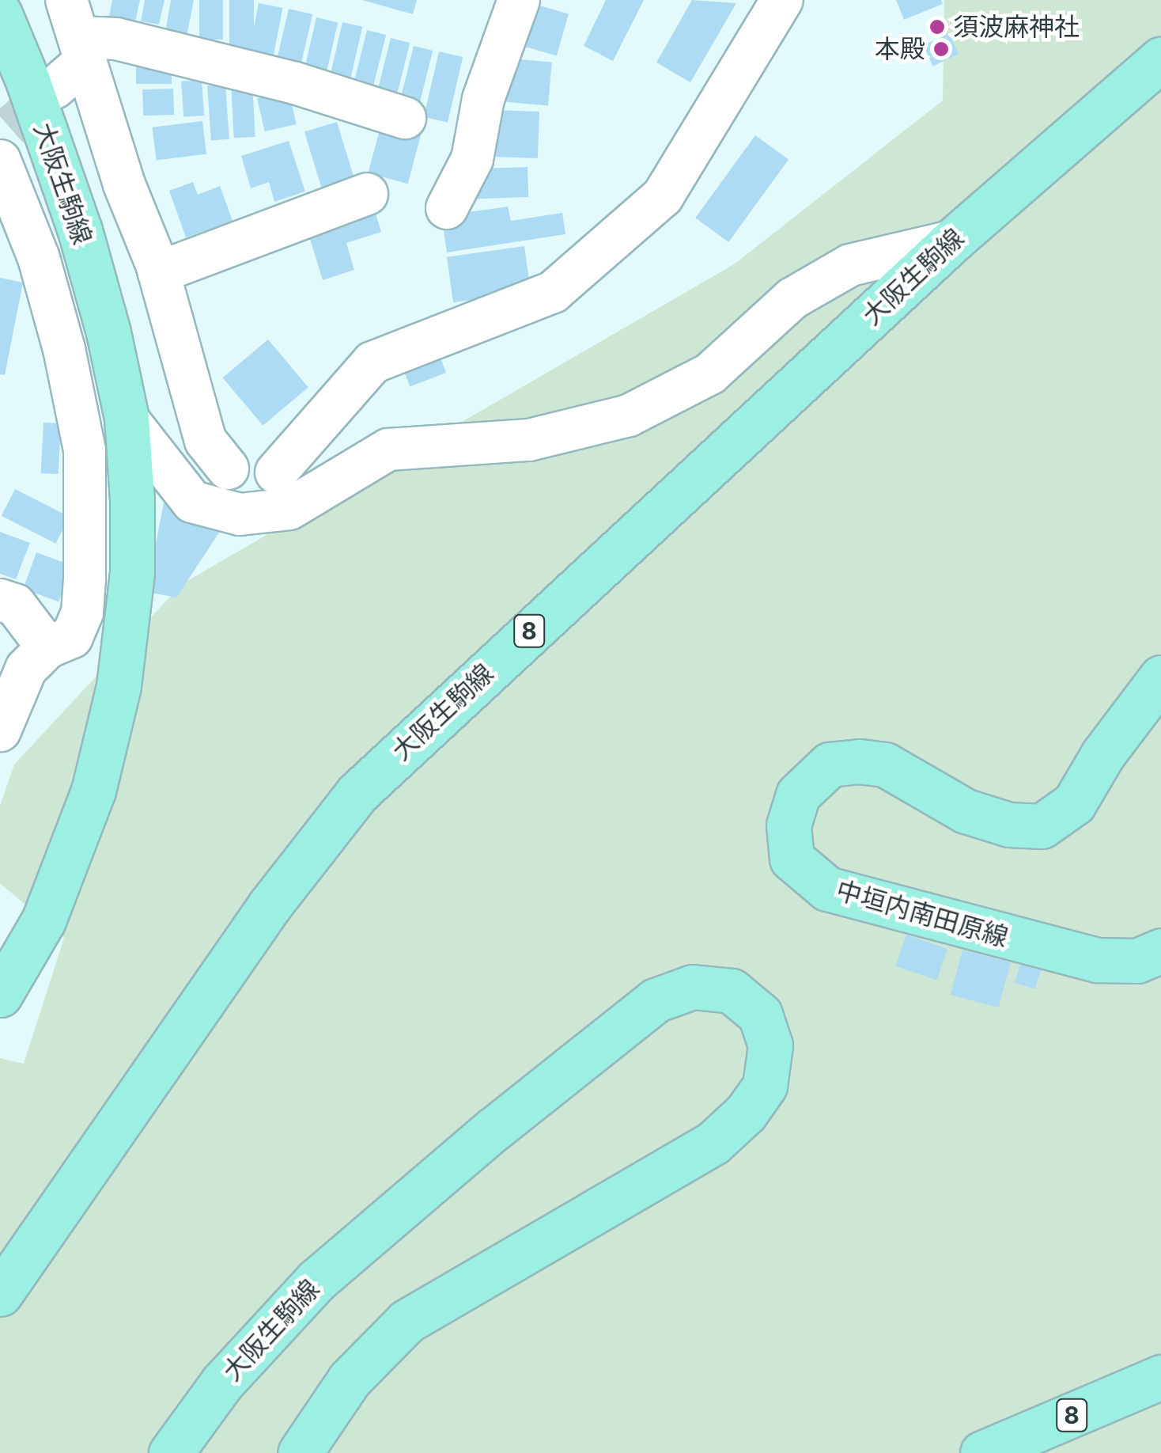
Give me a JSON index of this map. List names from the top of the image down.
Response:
{
  "streets": {
    "main road": ["大阪生駒線", "8", "中垣内南田原線"]
  },
  "places": ["須波麻神社", "本殿"]
}
